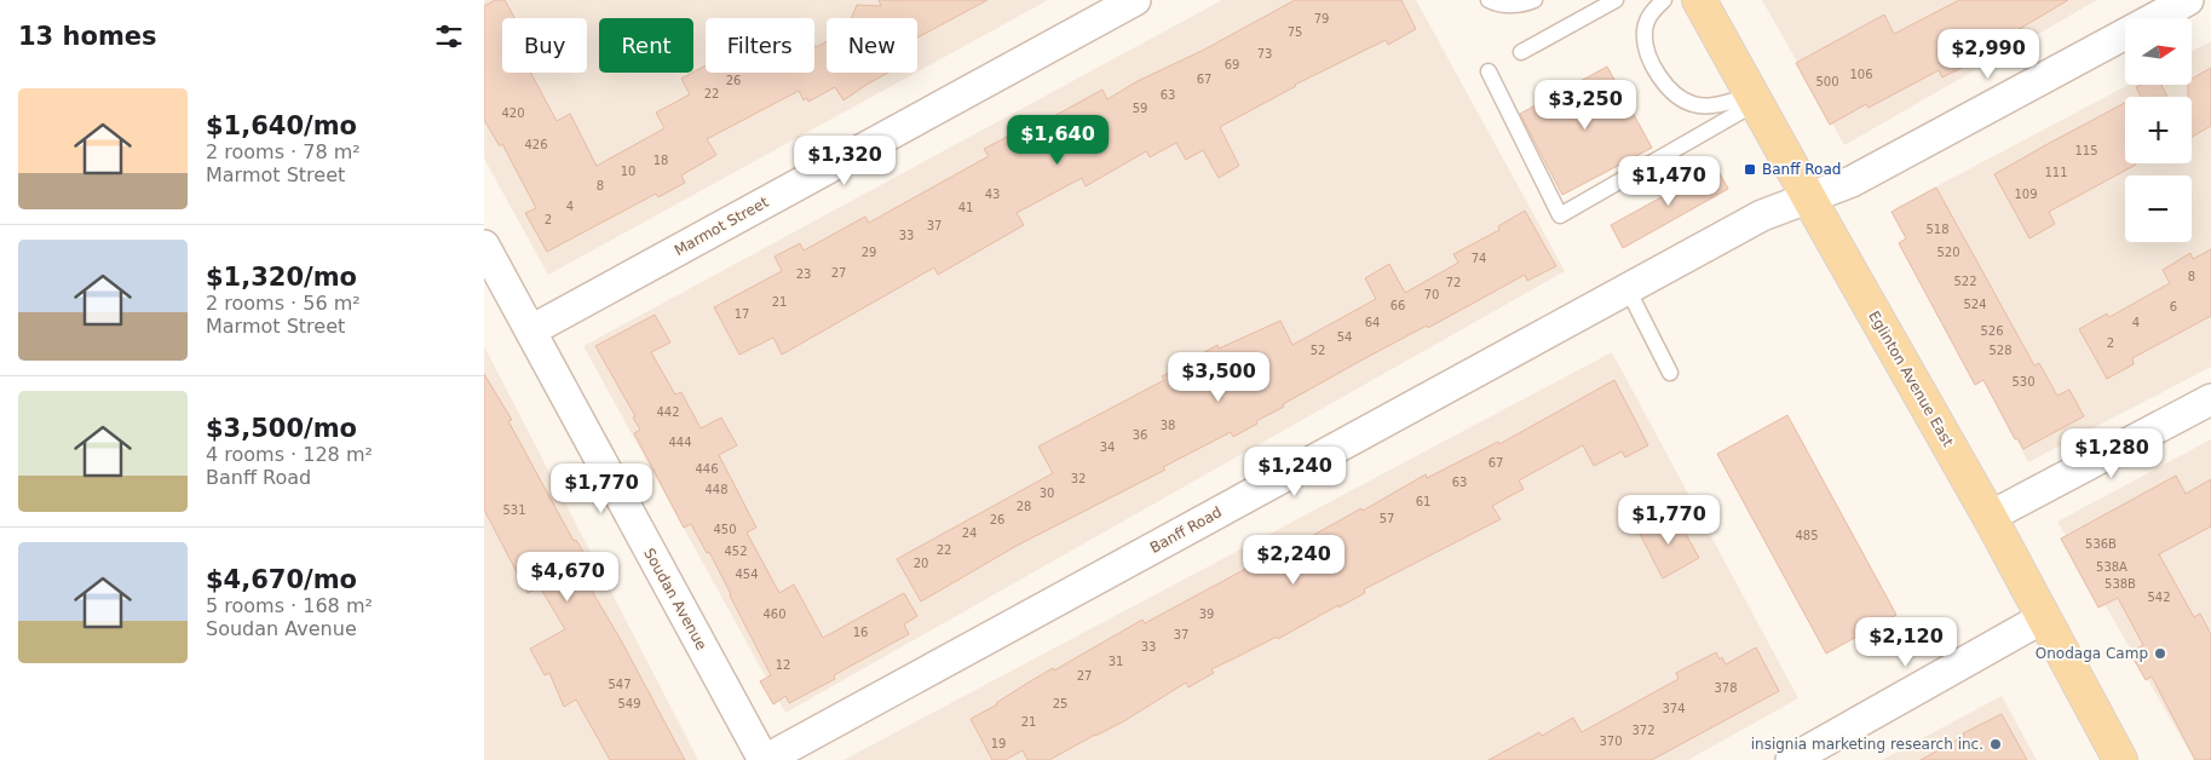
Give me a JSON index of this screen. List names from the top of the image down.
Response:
{
  "streets": {
    "main road": ["Eglinton Avenue East"],
    "street": ["Marmot Street", "Banff Road", "Soudan Avenue"]
  },
  "crossings": [
    ["Marmot Street", "Soudan Avenue"],
    ["Eglinton Avenue East", "Banff Road"],
    ["Banff Road", "Soudan Avenue"]
  ],
  "places": {
    "transit": ["Banff Road"],
    "other": ["Onodaga Camp", "insignia marketing research inc."]
  },
  "house_numbers": [
    "79",
    "75",
    "73",
    "69",
    "106",
    "67",
    "26",
    "500",
    "22",
    "63",
    "59",
    "420",
    "426",
    "115",
    "18",
    "10",
    "111",
    "8",
    "43",
    "109",
    "4",
    "41",
    "2",
    "37",
    "518",
    "33",
    "29",
    "520",
    "74",
    "27",
    "23",
    "8",
    "522",
    "72",
    "70",
    "21",
    "524",
    "66",
    "6",
    "17",
    "64",
    "4",
    "526",
    "54",
    "2",
    "52",
    "528",
    "530",
    "442",
    "38",
    "36",
    "444",
    "34",
    "67",
    "446",
    "32",
    "63",
    "448",
    "30",
    "61",
    "28",
    "531",
    "57",
    "26",
    "450",
    "24",
    "485",
    "536B",
    "22",
    "452",
    "20",
    "538A",
    "454",
    "538B",
    "542",
    "460",
    "39",
    "16",
    "37",
    "33",
    "31",
    "12",
    "27",
    "547",
    "378",
    "549",
    "25",
    "374",
    "21",
    "372",
    "370",
    "19"
  ],
  "north": "right",
  "page": {
    "heading": "13 homes",
    "map_buttons": ["+", "−"],
    "chip": [
      "Buy",
      "Rent",
      "Filters",
      "New"
    ],
    "price": [
      "$2,990",
      "$3,250",
      "$1,640",
      "$1,320",
      "$1,470",
      "$3,500",
      "$1,280",
      "$1,240",
      "$1,770",
      "$1,770",
      "$2,240",
      "$4,670",
      "$2,120"
    ],
    "list": [
      {
        "name": "$1,640/mo",
        "note": "2 rooms · 78 m² · Marmot Street"
      },
      {
        "name": "$1,320/mo",
        "note": "2 rooms · 56 m² · Marmot Street"
      },
      {
        "name": "$3,500/mo",
        "note": "4 rooms · 128 m² · Banff Road"
      },
      {
        "name": "$4,670/mo",
        "note": "5 rooms · 168 m² · Soudan Avenue"
      }
    ]
  }
}
